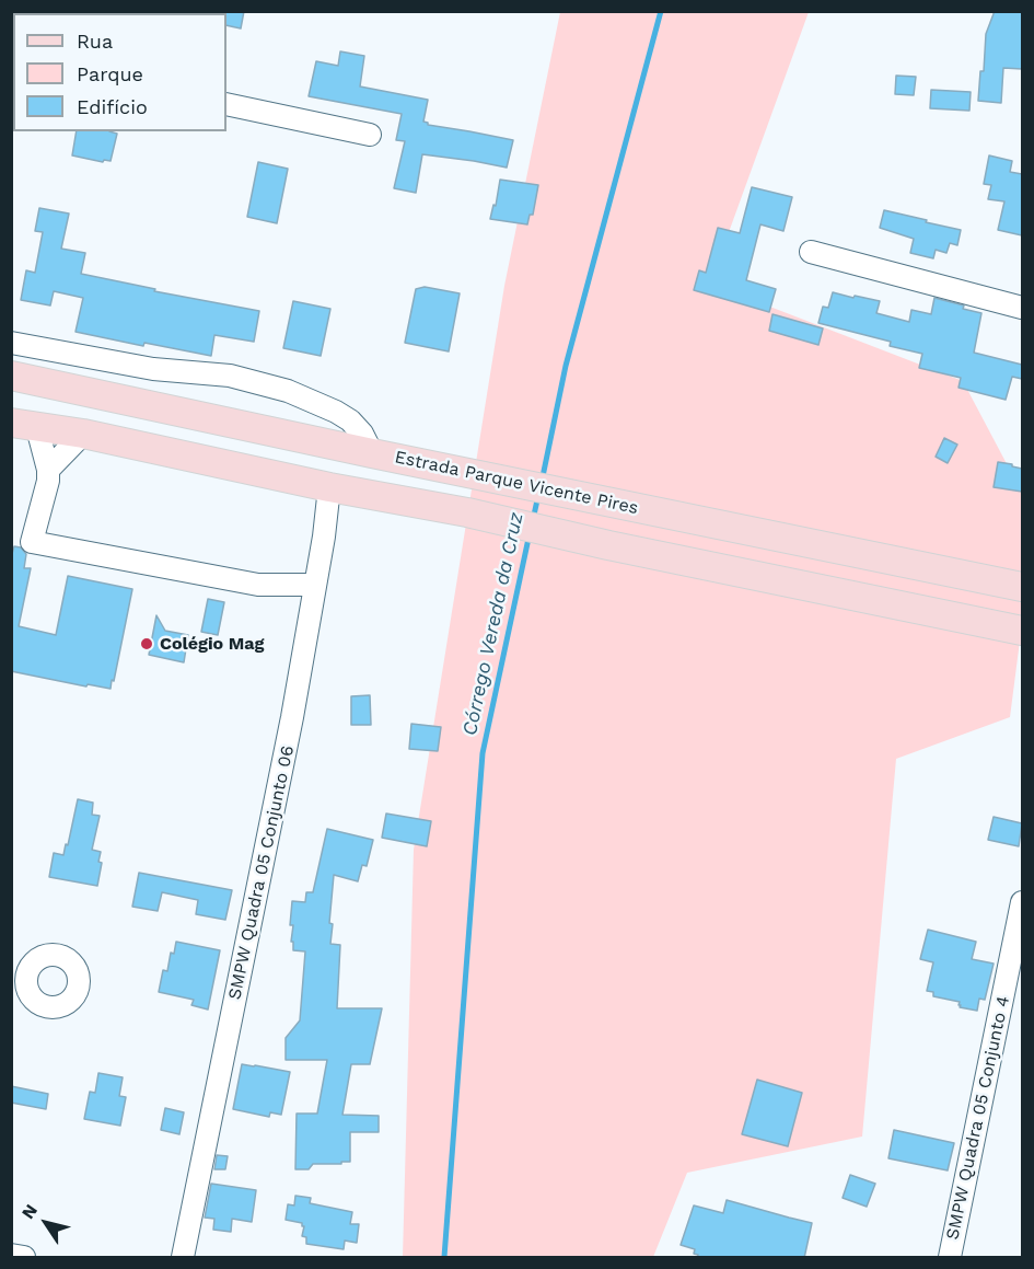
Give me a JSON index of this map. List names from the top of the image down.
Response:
{
  "streets": {
    "main road": ["Estrada Parque Vicente Pires"],
    "street": ["SMPW Quadra 05 Conjunto 06", "SMPW Quadra 05 Conjunto 4"]
  },
  "water": ["Córrego Vereda da Cruz"],
  "places": ["Colégio Mag"],
  "legend": ["Rua", "Parque", "Edifício"],
  "north": "top left"
}
